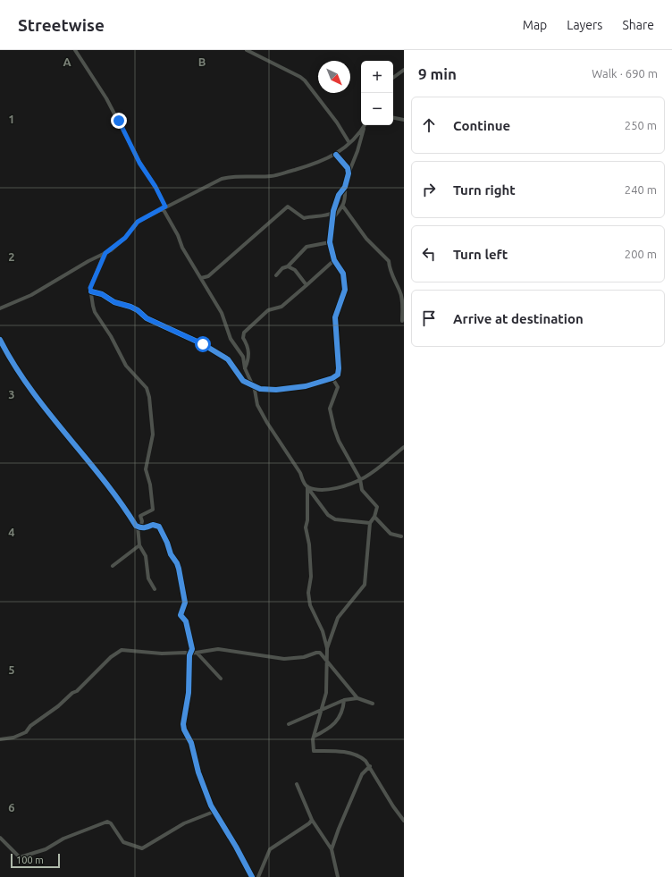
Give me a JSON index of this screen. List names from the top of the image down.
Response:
{
  "scale_bar": "100 m",
  "north": "bottom right",
  "page": {
    "header": "Streetwise",
    "nav": ["Map", "Layers", "Share"],
    "heading": ["9 min", "Walk · 690 m"],
    "map_buttons": ["+", "−"],
    "list": [
      ["Continue", "250 m"],
      ["Turn right", "240 m"],
      ["Turn left", "200 m"],
      "Arrive at destination"
    ],
    "scale": "100 m"
  },
  "grid": {
    "columns": ["A", "B"],
    "rows": [
      "1",
      "2",
      "3",
      "4",
      "5",
      "6"
    ]
  }
}
